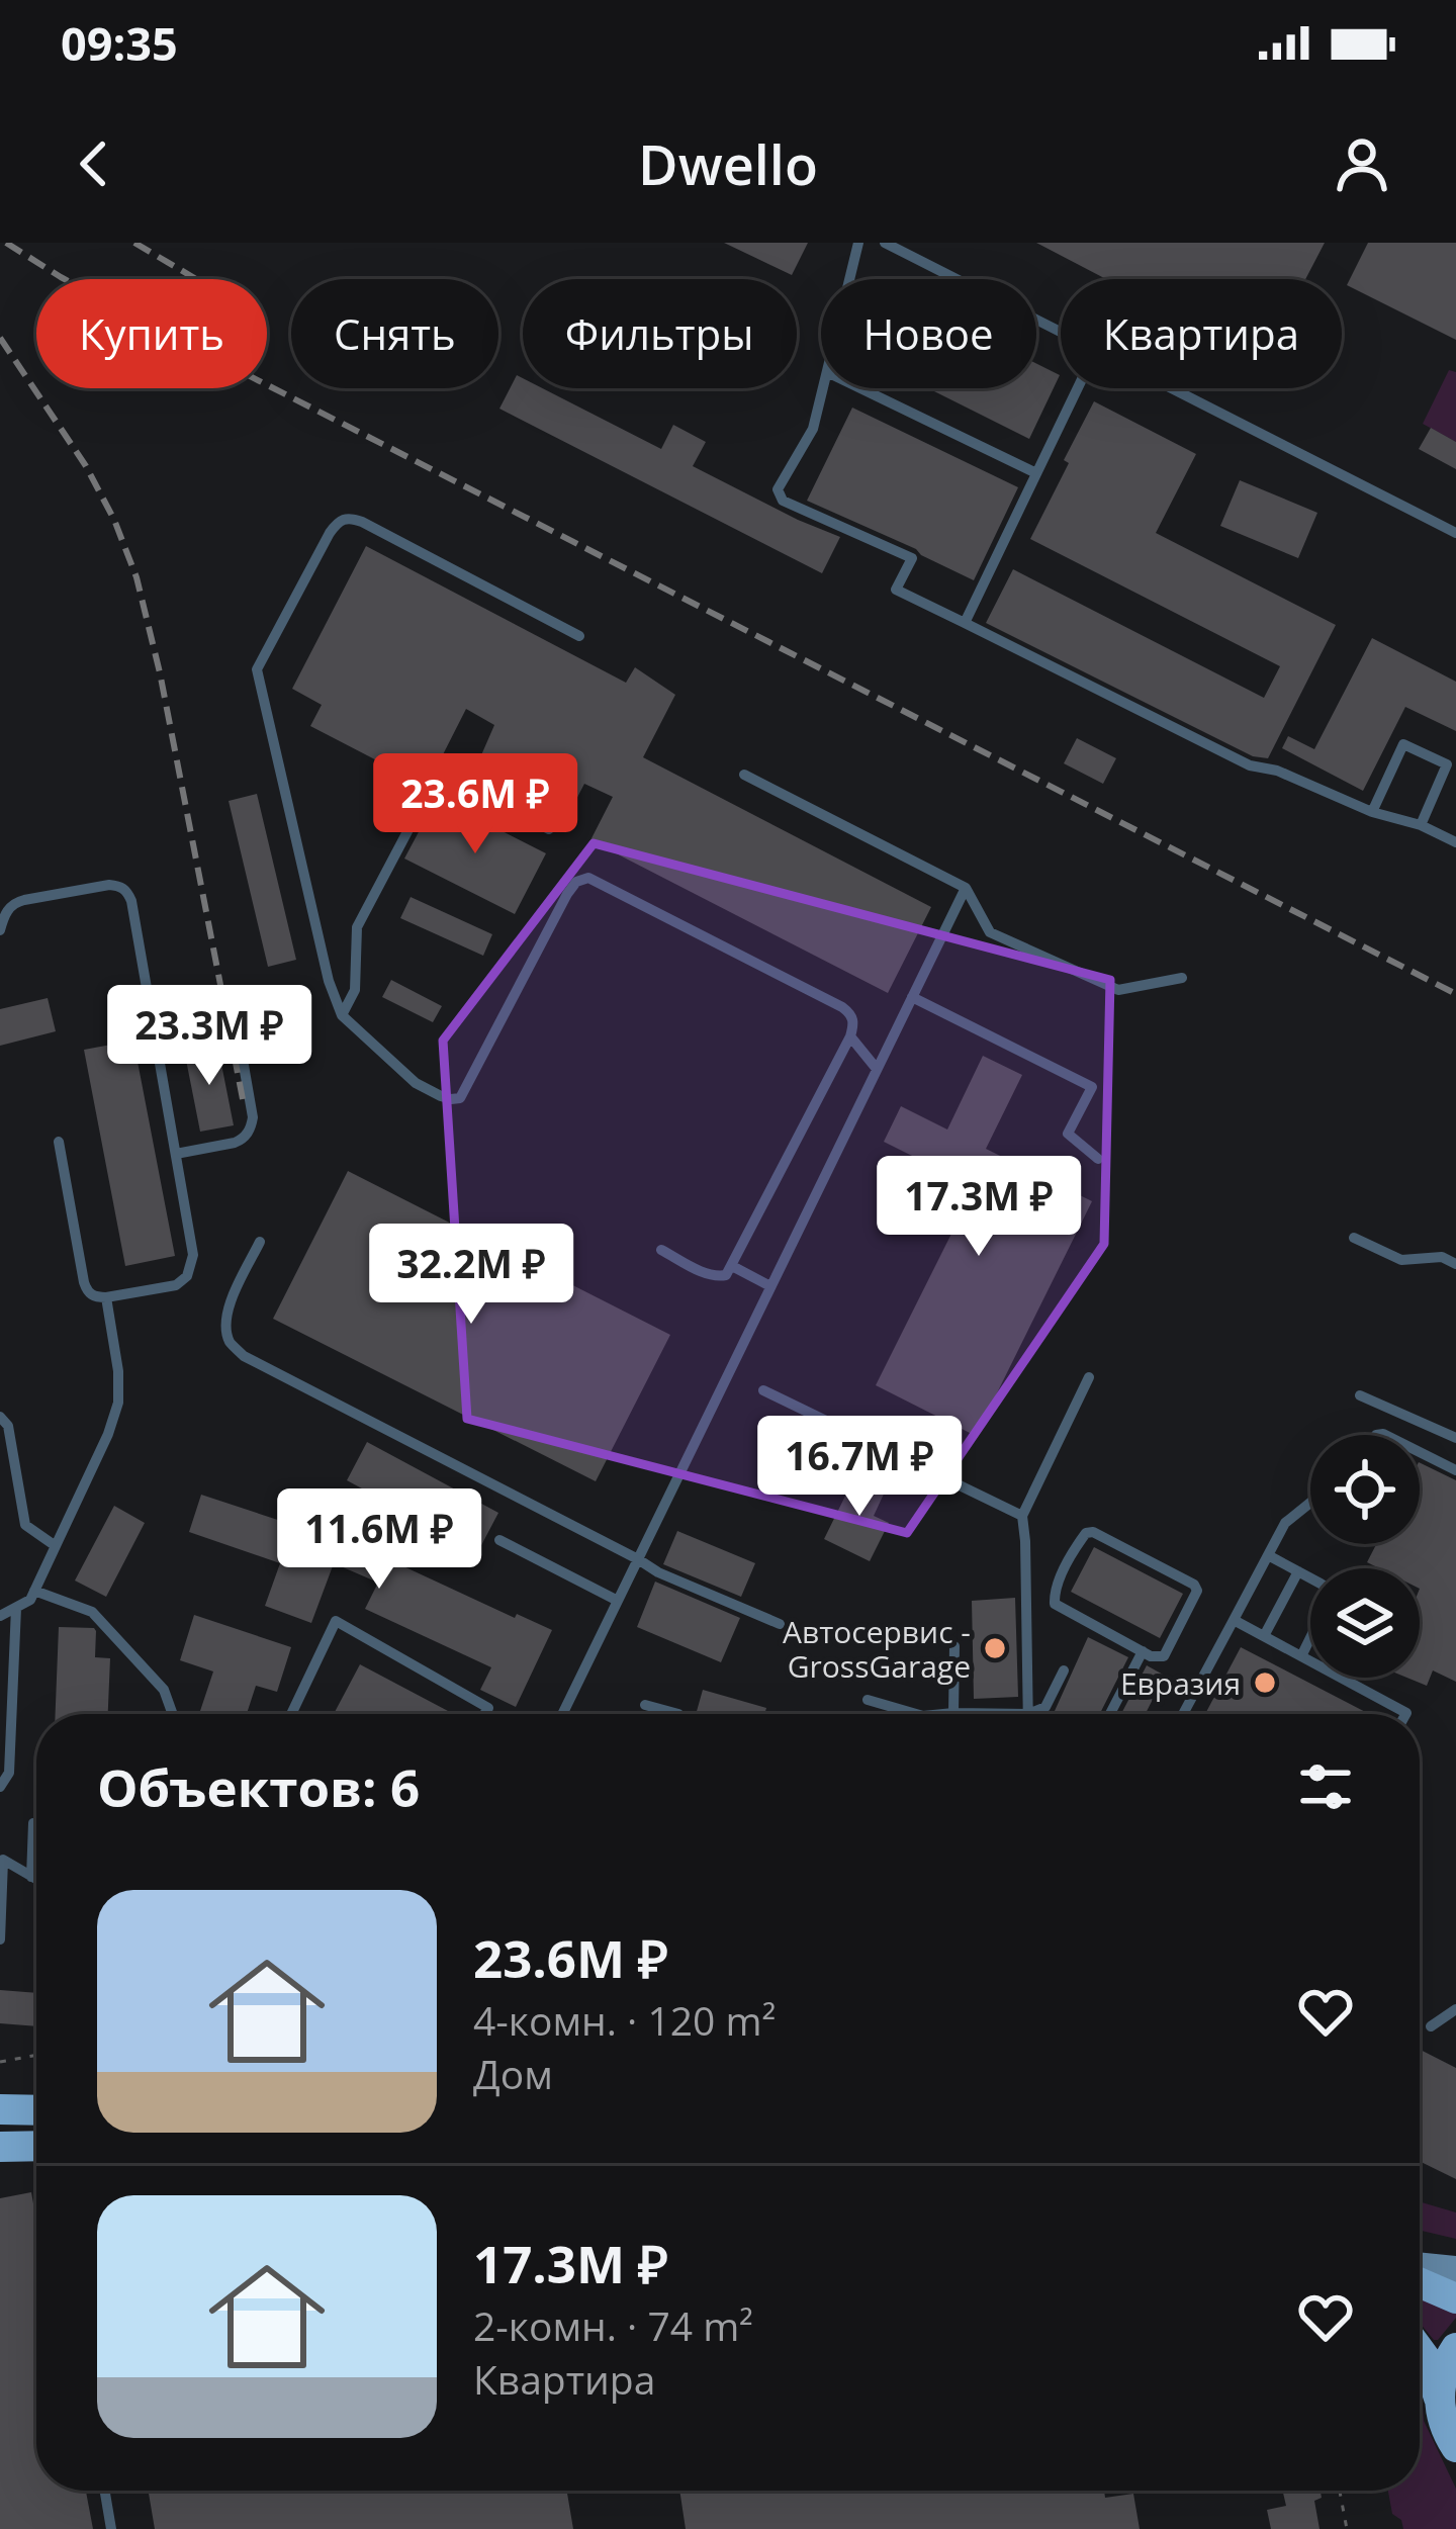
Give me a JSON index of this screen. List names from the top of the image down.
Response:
{
  "places": ["Автосервис - GrossGarage", "Евразия"],
  "page": {
    "status": "09:35",
    "header": "Dwello",
    "chip": [
      "Купить",
      "Снять",
      "Фильтры",
      "Новое",
      "Квартира"
    ],
    "price": [
      "23.6M ₽",
      "23.3M ₽",
      "17.3M ₽",
      "32.2M ₽",
      "16.7M ₽",
      "11.6M ₽"
    ],
    "heading": "Объектов: 6",
    "list": [
      {
        "name": "23.6M ₽",
        "note": "4-комн. · 120 m² · Дом"
      },
      {
        "name": "17.3M ₽",
        "note": "2-комн. · 74 m² · Квартира"
      }
    ]
  }
}
